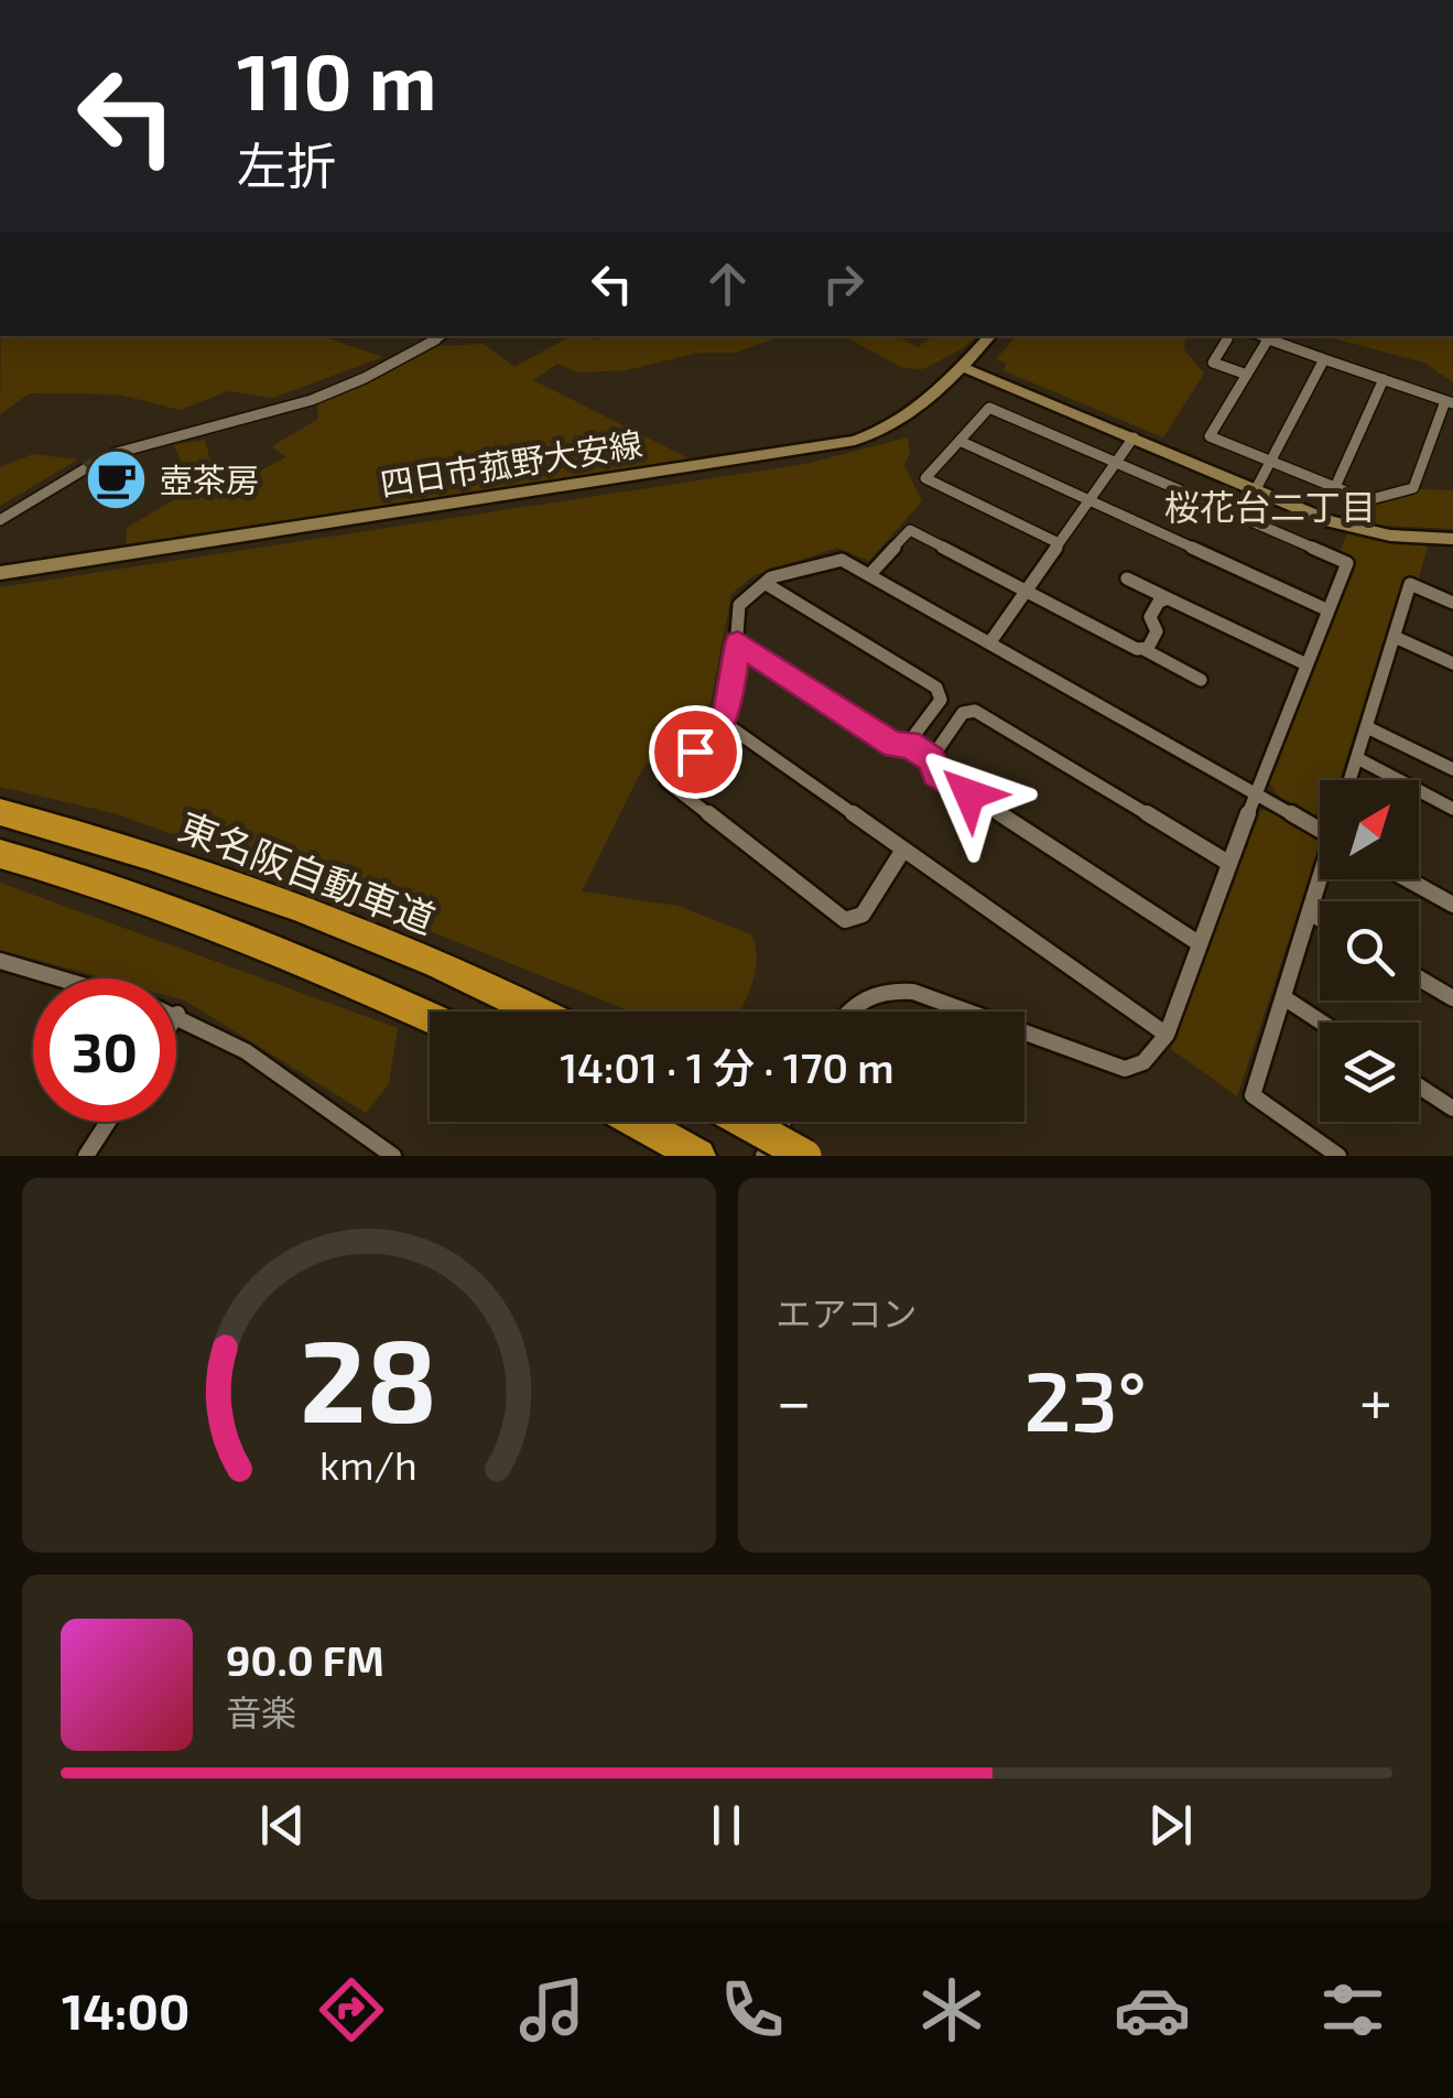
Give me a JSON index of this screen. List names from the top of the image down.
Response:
{
  "streets": {
    "highway": ["東名阪自動車道"],
    "main road": ["四日市菰野大安線"]
  },
  "districts": ["桜花台二丁目"],
  "places": {
    "cafe": ["壺茶房"]
  },
  "north": "top right",
  "page": {
    "turn": ["110 m", "左折"],
    "limit": "30",
    "trip": "14:01 · 1 分 · 170 m",
    "tile": "エアコン",
    "heat": ["−", "23°", "+"],
    "song": ["90.0 FM", "音楽"],
    "tabs": "14:00",
    "gauge": ["28", "km/h"]
  }
}
